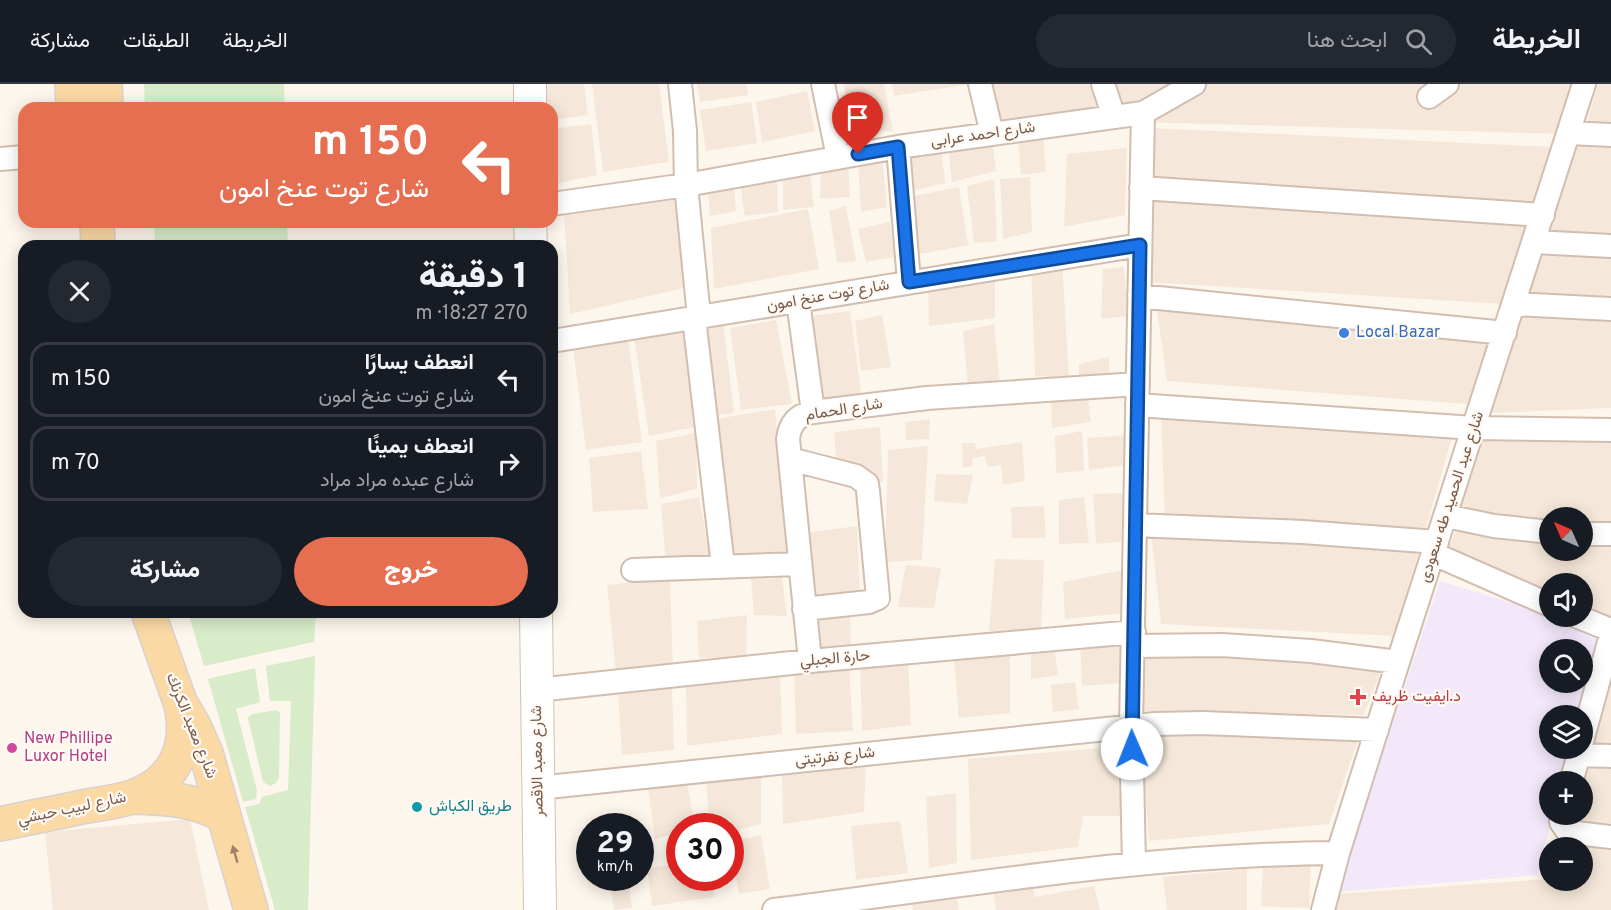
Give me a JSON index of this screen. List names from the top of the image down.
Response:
{
  "streets": {
    "main road": ["شارع معبد الكرنك", "شارع معبد الاقصر", "شارع لبيب حبشي"],
    "street": [
      "شارع احمد عرابى",
      "شارع توت عنخ امون",
      "شارع الحمام",
      "شارع عبد الحميد طه سعودى",
      "حارة الجبلي",
      "شارع نفرتيتى"
    ]
  },
  "crossings": [
    ["شارع الحمام", "شارع عبد الحميد طه سعودى"],
    ["شارع الحمام", "حارة الجبلي"],
    ["شارع عبد الحميد طه سعودى", "حارة الجبلي"],
    ["شارع عبد الحميد طه سعودى", "شارع نفرتيتى"],
    ["حارة الجبلي", "شارع معبد الاقصر"],
    ["شارع معبد الكرنك", "شارع لبيب حبشي"],
    ["شارع نفرتيتى", "شارع معبد الاقصر"]
  ],
  "places": {
    "other": ["Local Bazar", "New Phillipe Luxor Hotel", "طريق الكباش"],
    "health": ["د.ايفيت ظريف"]
  },
  "north": "top left",
  "page": {
    "header": "الخريطة",
    "search": "ابحث هنا",
    "nav": ["الخريطة", "الطبقات", "مشاركة"],
    "turn": ["150 m", "شارع توت عنخ امون"],
    "heading": ["1 دقيقة", "270 m · 18:27"],
    "list": [
      {
        "name": "انعطف يسارًا",
        "note": "شارع توت عنخ امون",
        "value": "150 m"
      },
      {
        "name": "انعطف يمينًا",
        "note": "شارع عبده مراد مراد",
        "value": "70 m"
      }
    ],
    "map_buttons": ["+", "−"],
    "buttons": ["خروج", "مشاركة"],
    "speed": "29 km/h",
    "limit": "30"
  }
}
